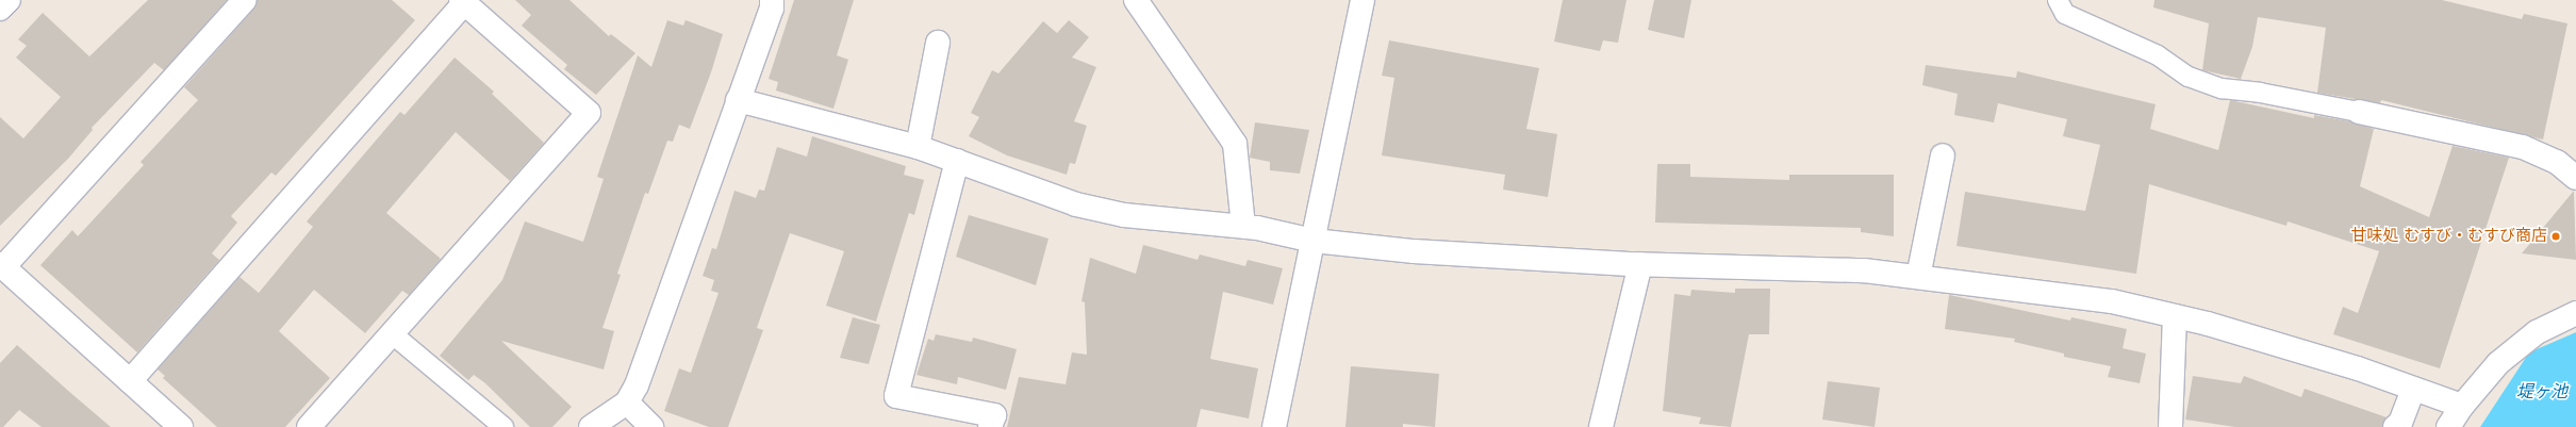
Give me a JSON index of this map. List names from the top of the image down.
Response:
{
  "water": ["堤ヶ池"],
  "places": ["甘味処 むすび・むすび商店"]
}
